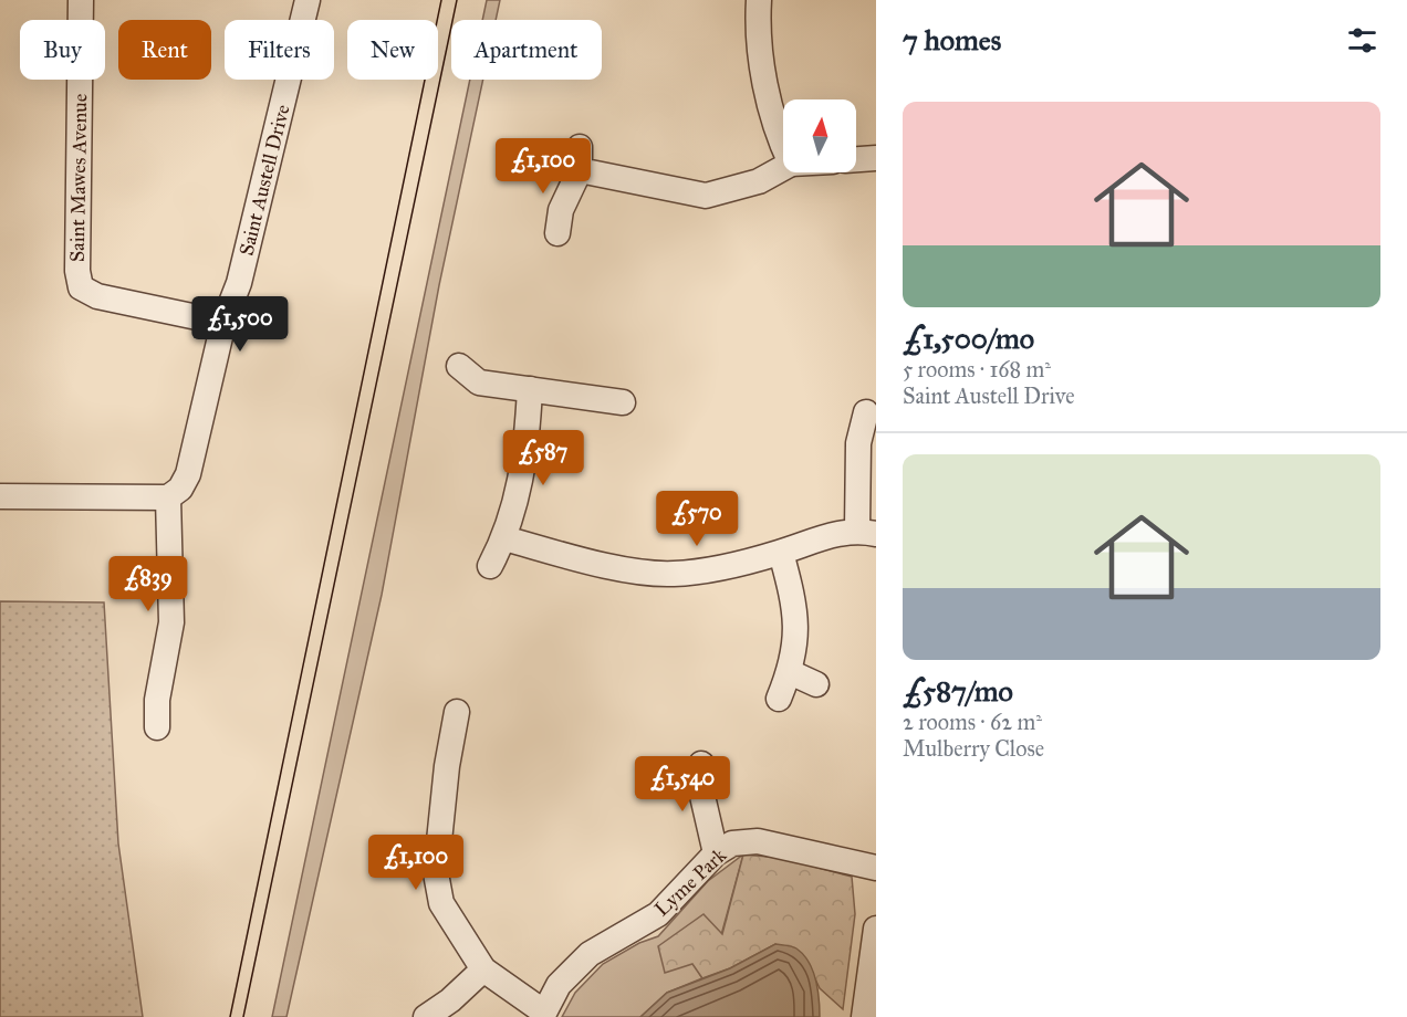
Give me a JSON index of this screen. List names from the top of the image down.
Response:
{
  "streets": {
    "street": ["Saint Mawes Avenue", "Saint Austell Drive", "Lyme Park"]
  },
  "crossings": [
    ["Saint Mawes Avenue", "Saint Austell Drive"]
  ],
  "north": "top",
  "page": {
    "heading": "7 homes",
    "chip": [
      "Buy",
      "Rent",
      "Filters",
      "New",
      "Apartment"
    ],
    "list": [
      {
        "name": "£1,500/mo",
        "note": "5 rooms · 168 m² · Saint Austell Drive"
      },
      {
        "name": "£587/mo",
        "note": "2 rooms · 62 m² · Mulberry Close"
      }
    ],
    "price": [
      "£1,100",
      "£1,500",
      "£587",
      "£570",
      "£839",
      "£1,540",
      "£1,100"
    ]
  }
}
